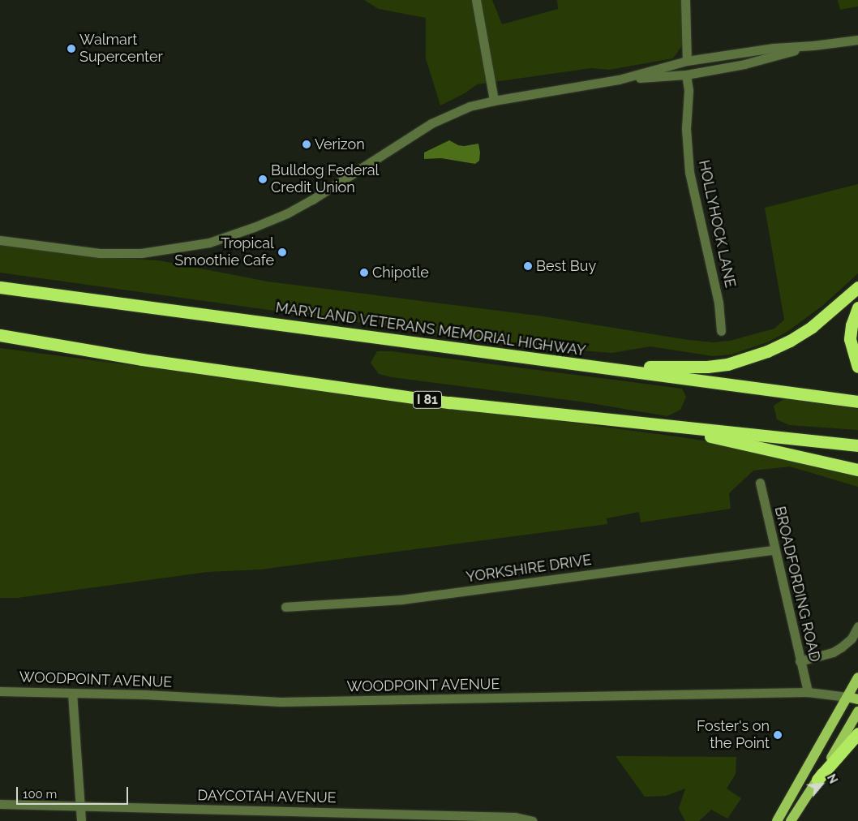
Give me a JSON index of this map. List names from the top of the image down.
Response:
{
  "streets": {
    "highway": ["MARYLAND VETERANS MEMORIAL HIGHWAY", "I 81"],
    "street": [
      "HOLLYHOCK LANE",
      "YORKSHIRE DRIVE",
      "BROADFORDING ROAD",
      "WOODPOINT AVENUE",
      "DAYCOTAH AVENUE"
    ]
  },
  "crossings": [
    ["YORKSHIRE DRIVE", "BROADFORDING ROAD"],
    ["BROADFORDING ROAD", "WOODPOINT AVENUE"]
  ],
  "places": [
    "Walmart Supercenter",
    "Verizon",
    "Bulldog Federal Credit Union",
    "Tropical Smoothie Cafe",
    "Best Buy",
    "Chipotle",
    "Foster's on the Point"
  ],
  "scale_bar": "100 m",
  "north": "top right"
}
